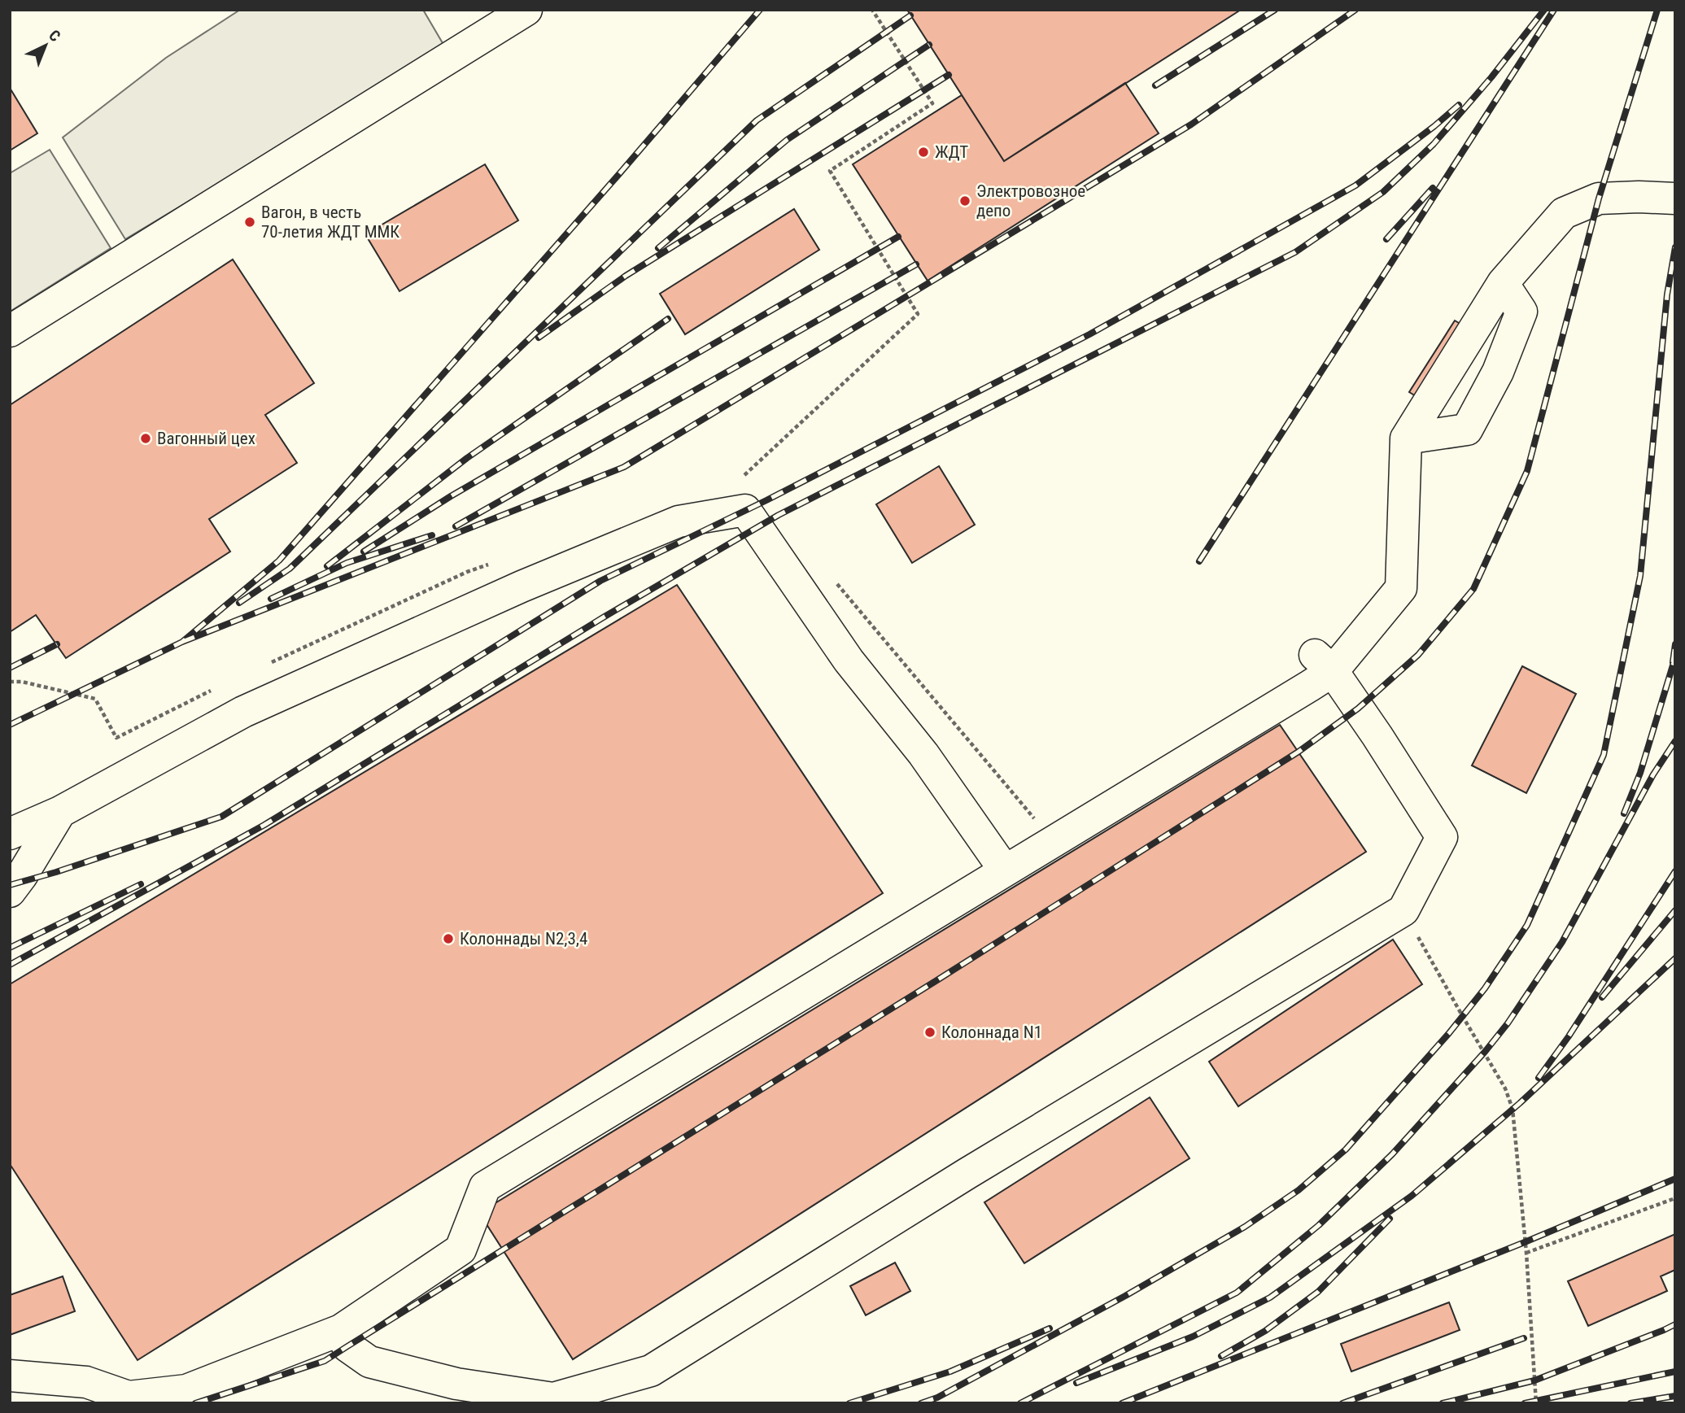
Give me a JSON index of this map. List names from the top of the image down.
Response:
{
  "places": [
    "ЖДТ",
    "Электровозное депо",
    "Вагон, в честь 70-летия ЖДТ ММК",
    "Вагонный цех",
    "Колоннады N2,3,4",
    "Колоннада N1"
  ],
  "north": "top right"
}
